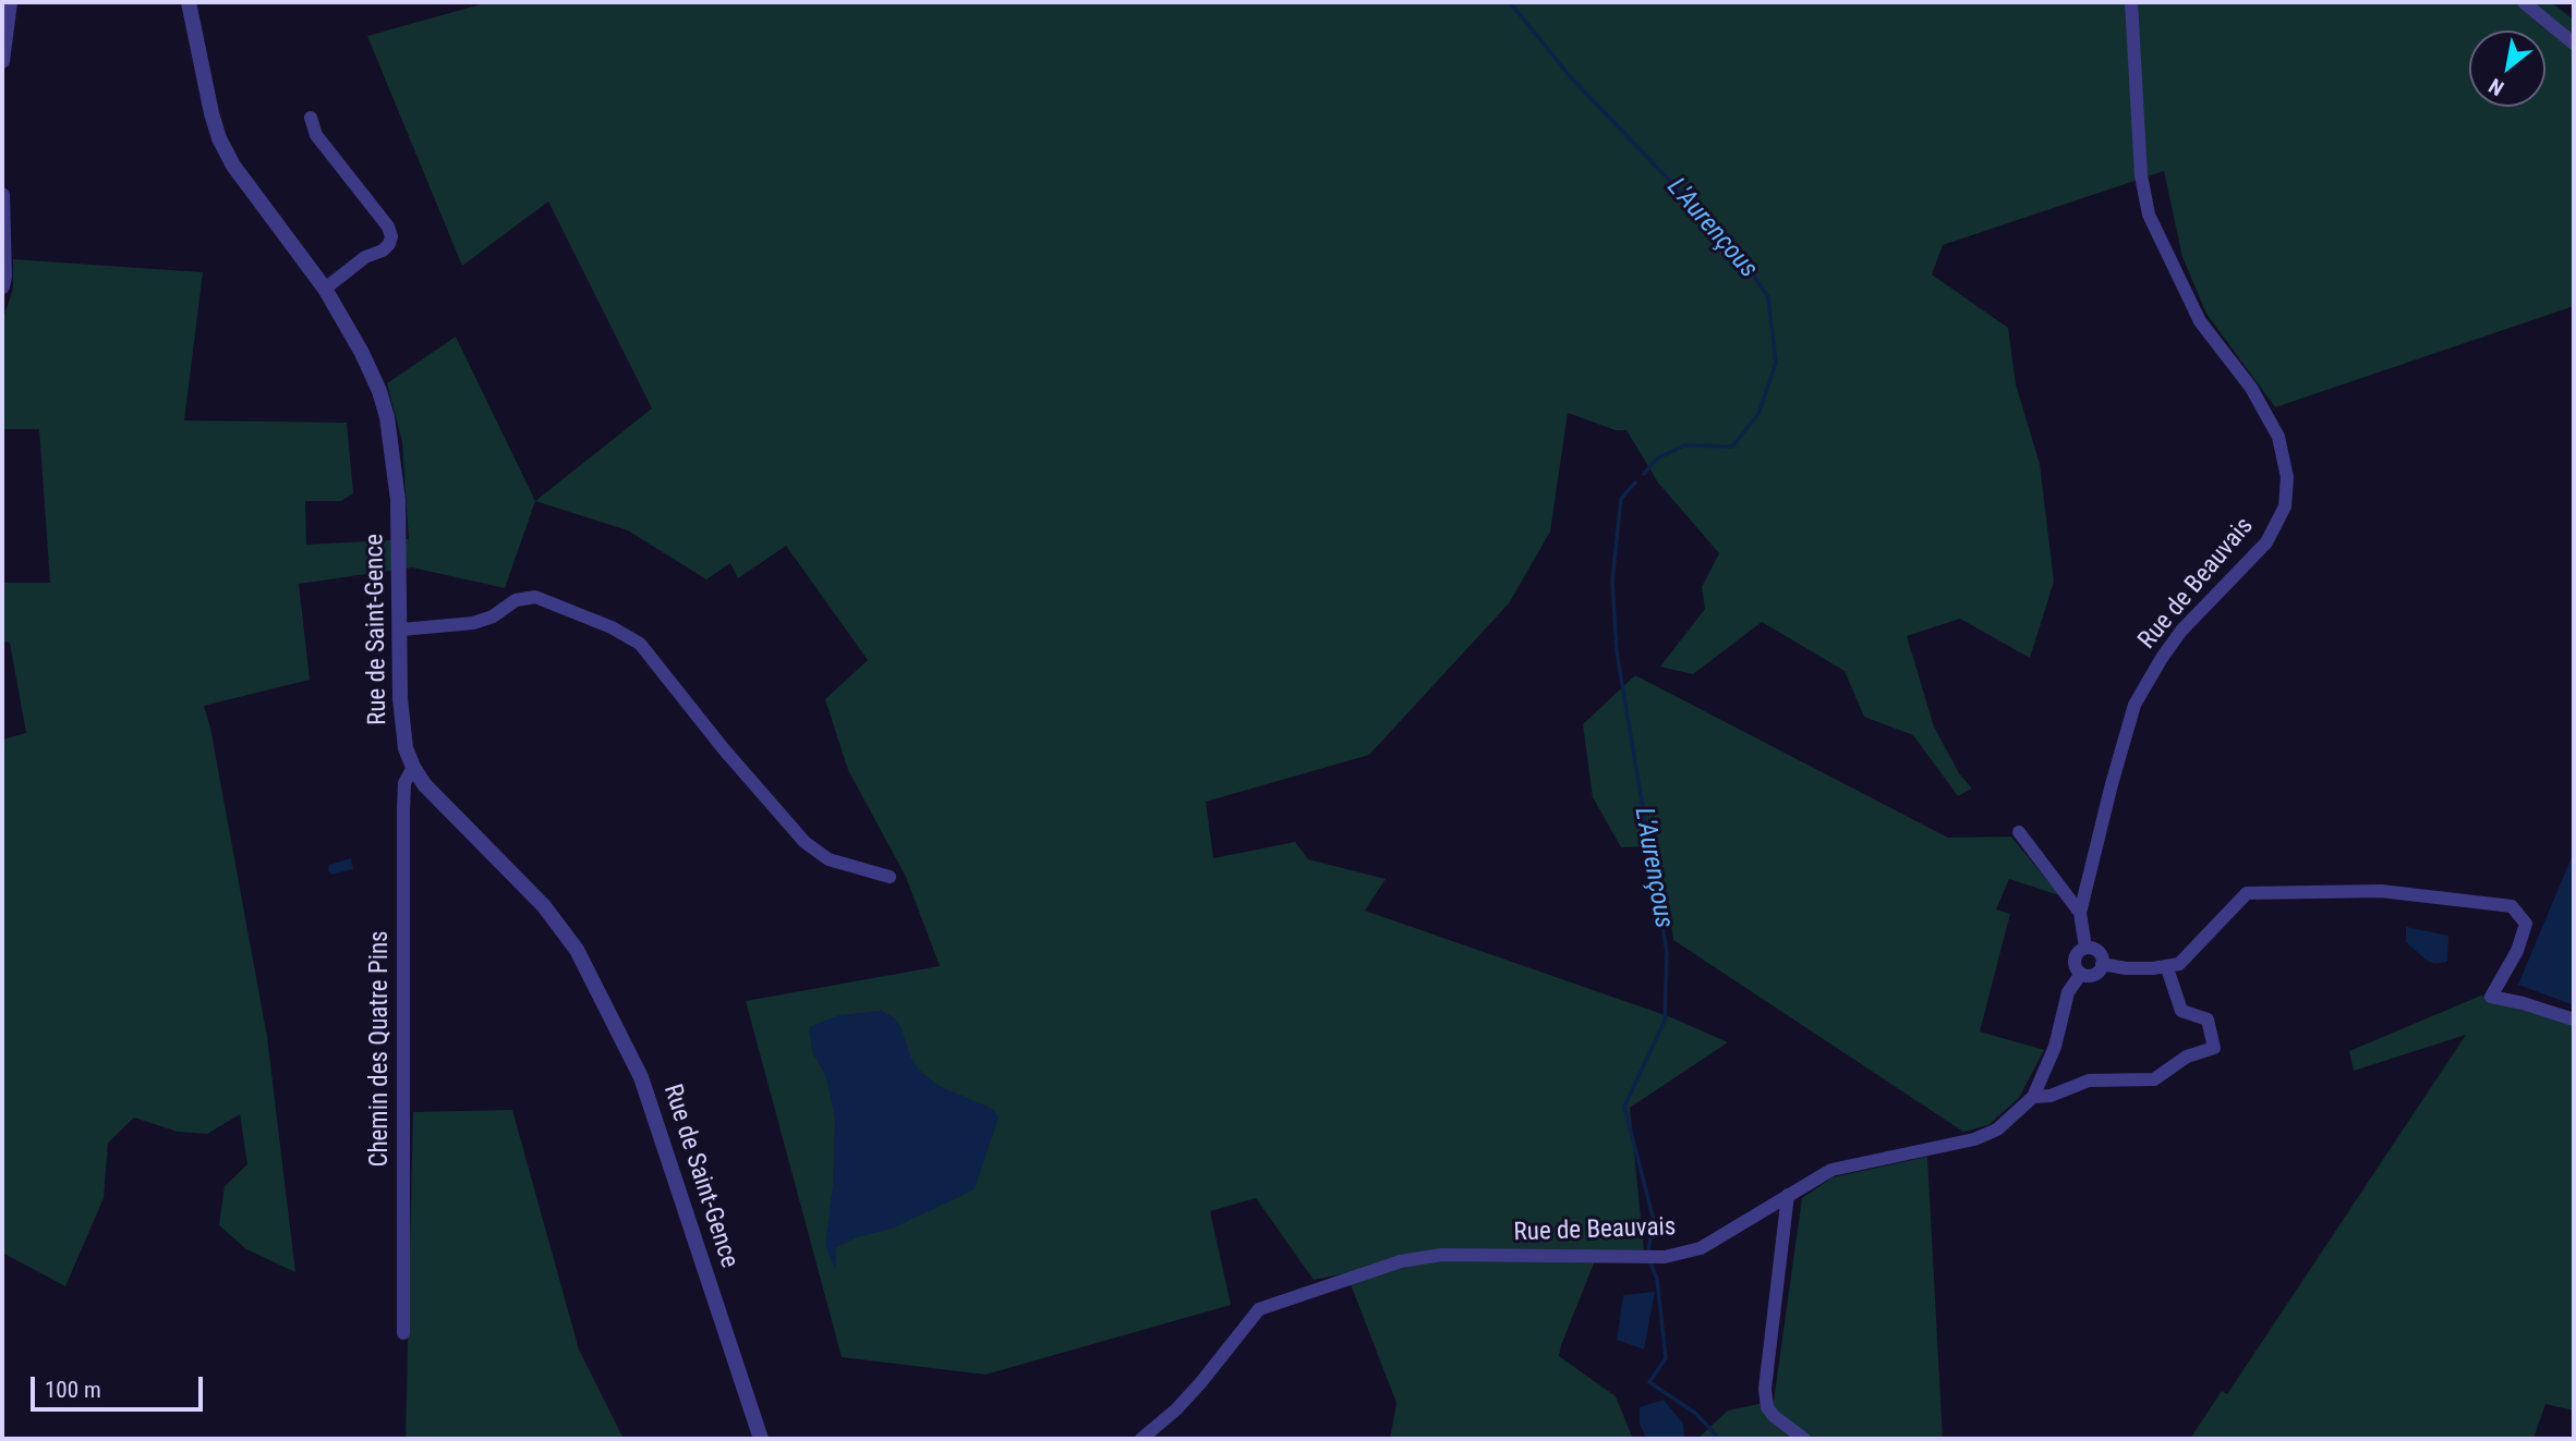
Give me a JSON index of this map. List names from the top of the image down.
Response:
{
  "streets": {
    "street": ["Rue de Beauvais", "Rue de Saint-Gence", "Chemin des Quatre Pins"]
  },
  "crossings": [
    ["Rue de Saint-Gence", "Chemin des Quatre Pins"]
  ],
  "water": ["L'Aurençous"],
  "scale_bar": "100 m",
  "north": "bottom left"
}
